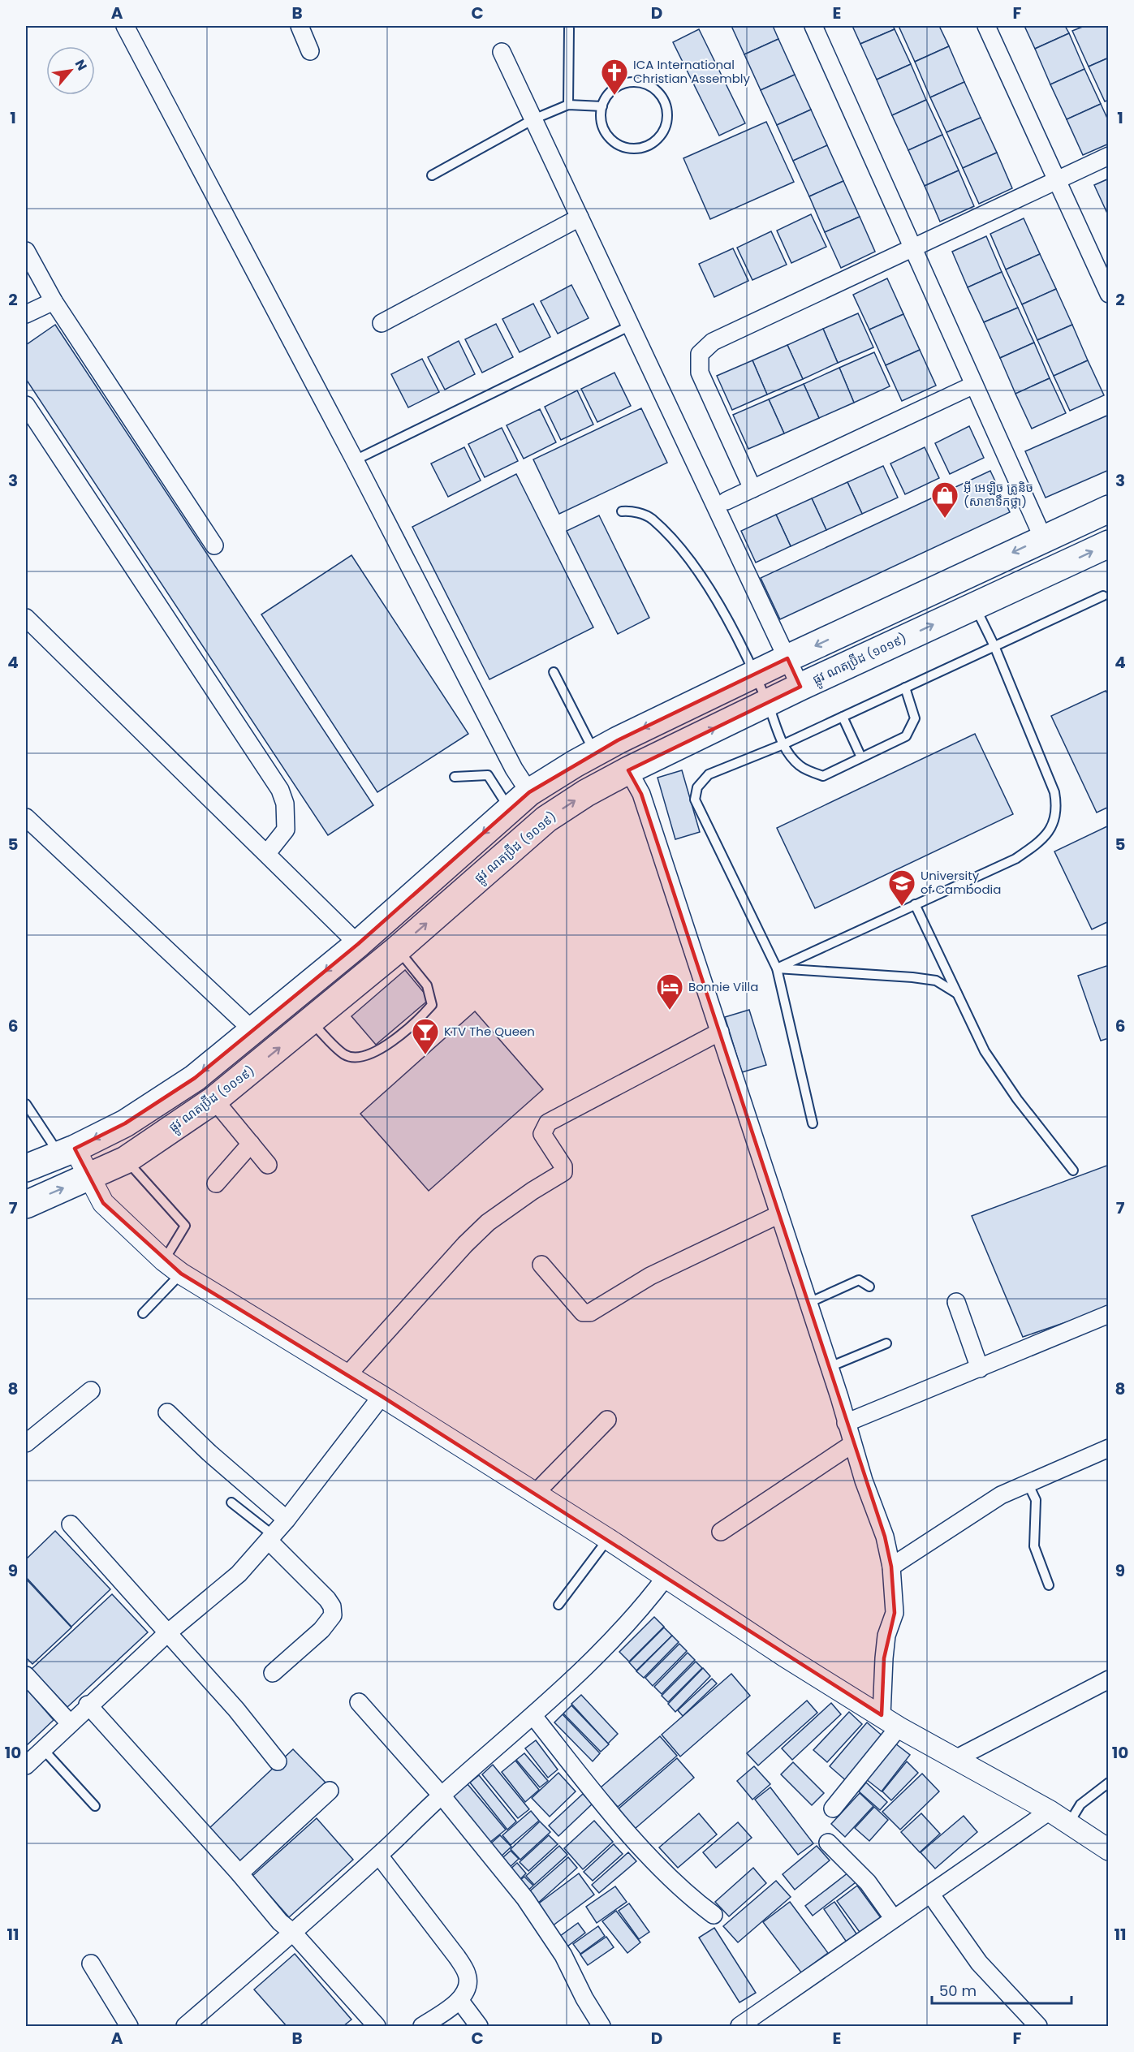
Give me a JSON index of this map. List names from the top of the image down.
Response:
{
  "streets": {
    "main road": ["ផ្លូវ ណតប្រ៊ីដ (១០១៩)"]
  },
  "places": {
    "church": ["ICA International Christian Assembly"],
    "shop": ["អ៊ី អេឡិច ត្រូនិច (សាខាទឹកថ្លា)"],
    "school or university": ["University of Cambodia"],
    "hotel": ["Bonnie Villa"],
    "bar": ["KTV The Queen"]
  },
  "scale_bar": "50 m",
  "north": "top right",
  "grid": {
    "columns": [
      "A",
      "B",
      "C",
      "D",
      "E",
      "F"
    ],
    "rows": [
      "1",
      "2",
      "3",
      "4",
      "5",
      "6",
      "7",
      "8",
      "9",
      "10",
      "11"
    ]
  }
}
